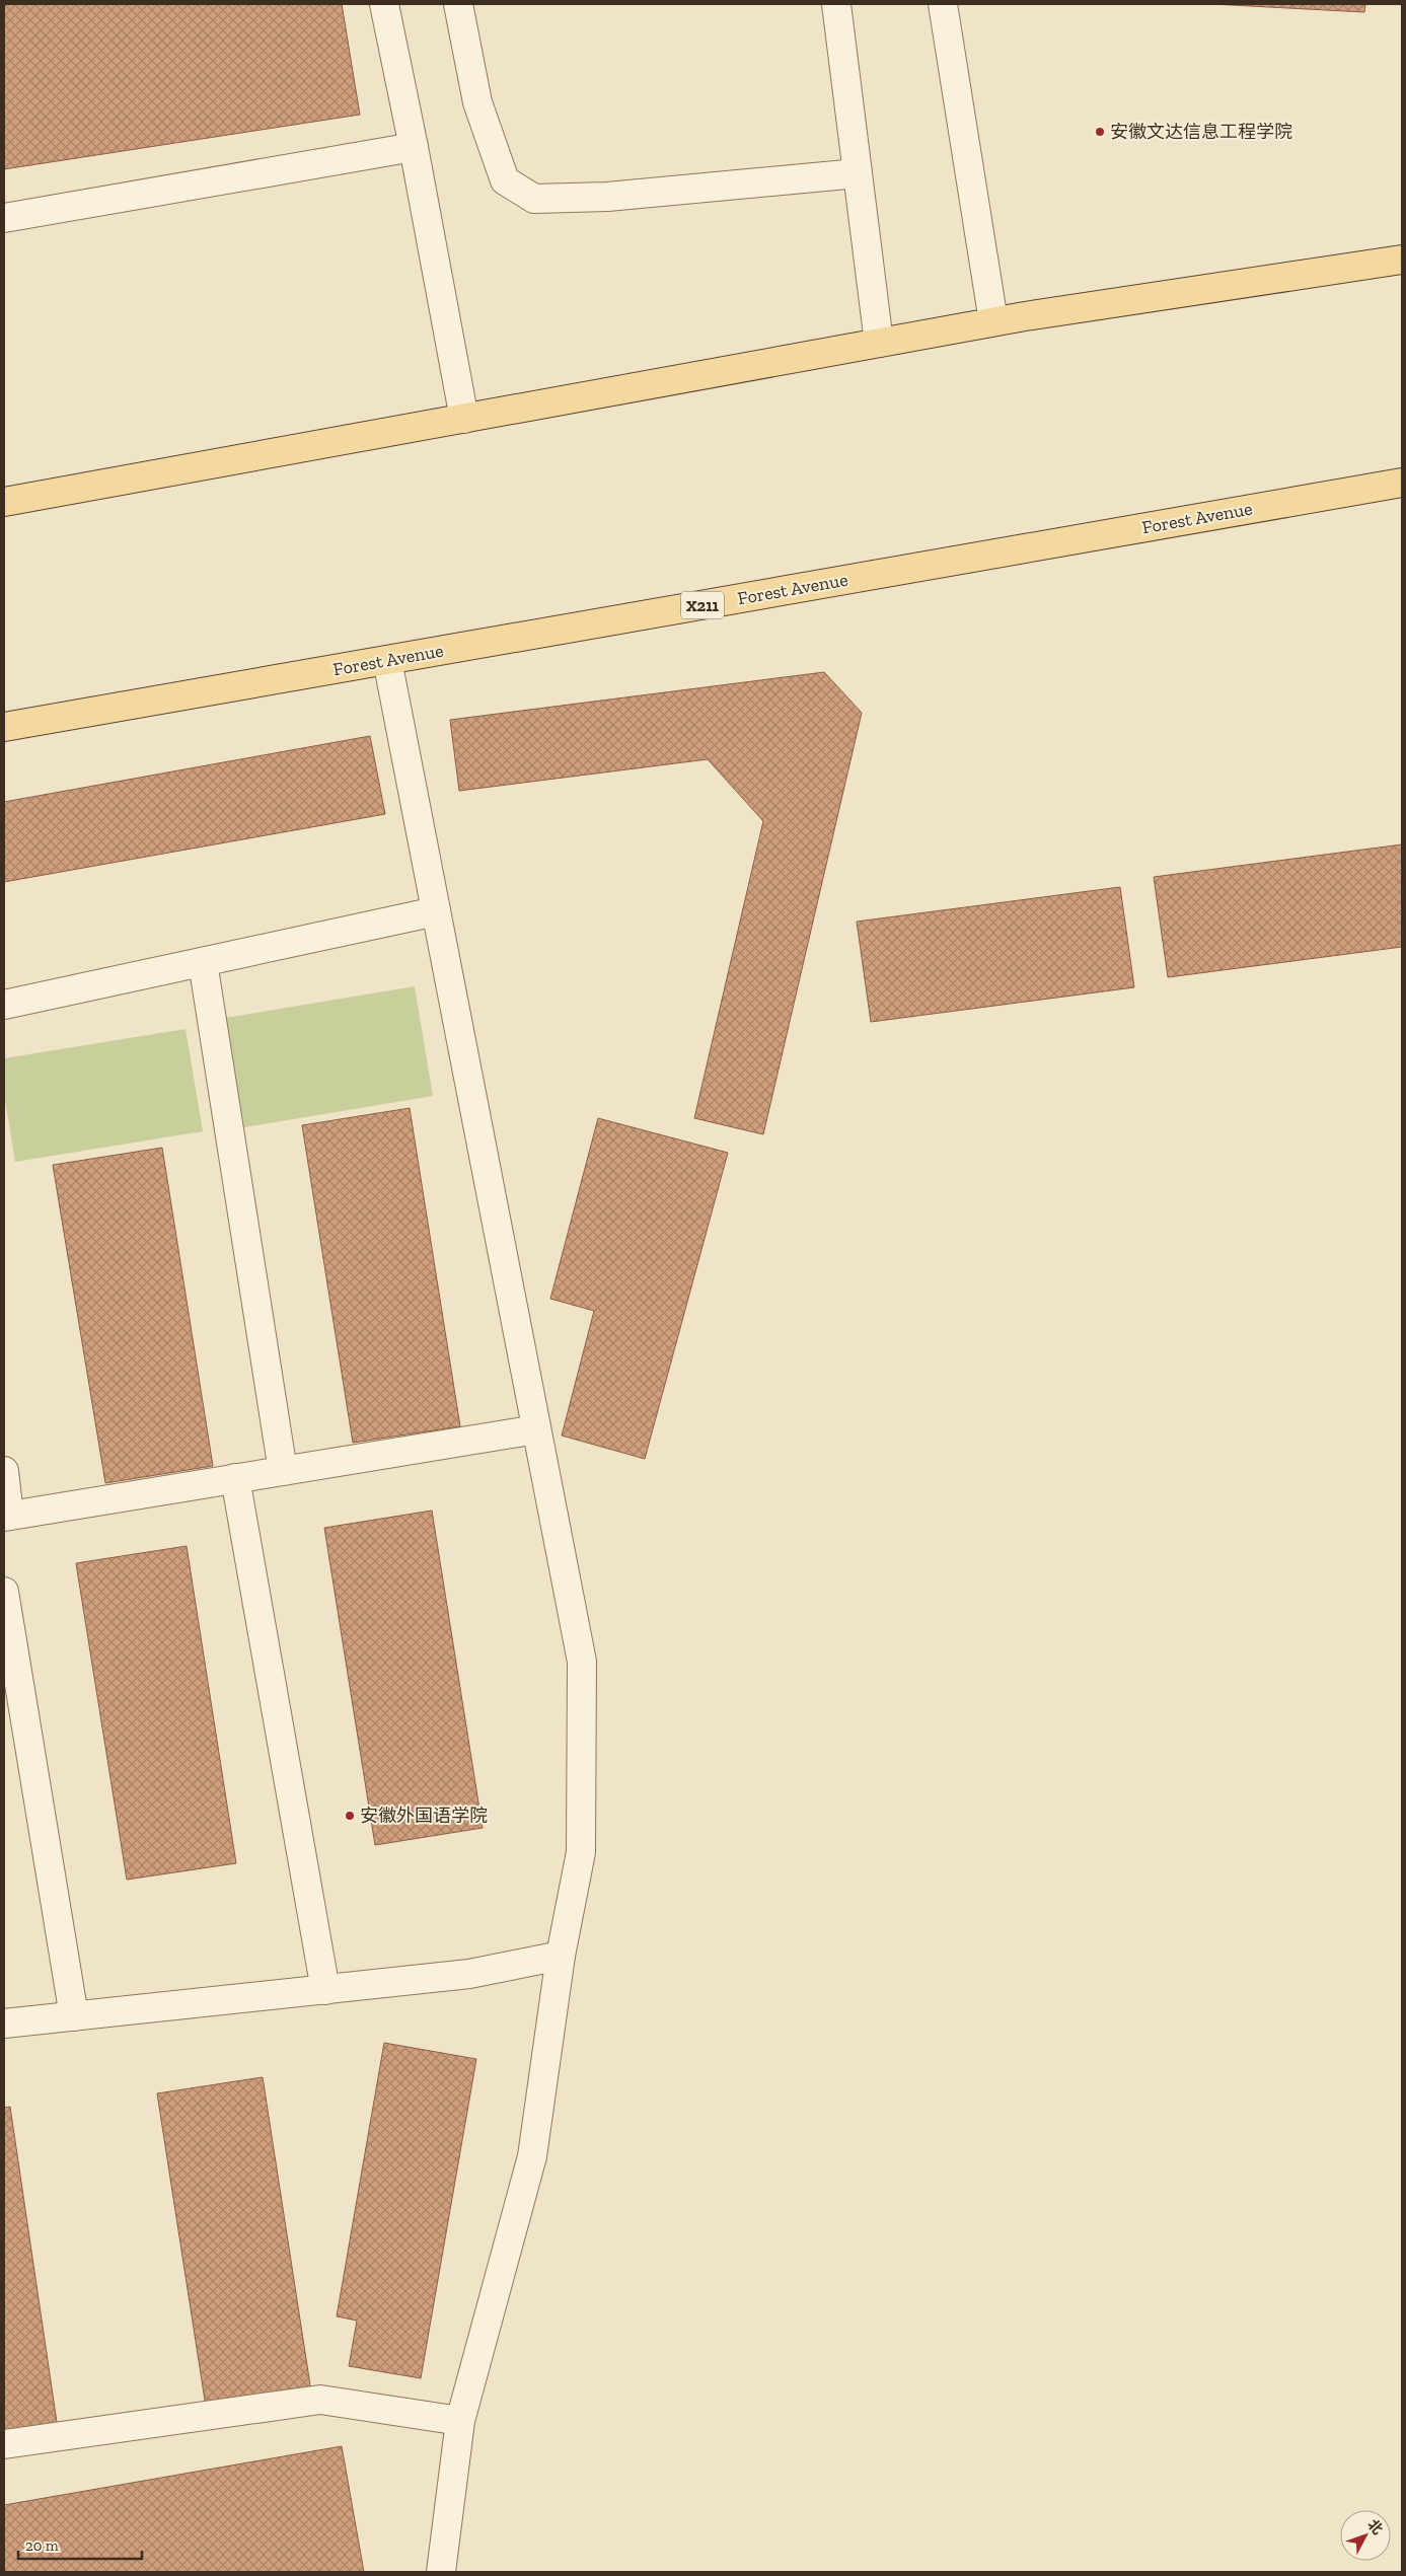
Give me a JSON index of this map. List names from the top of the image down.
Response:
{
  "streets": {
    "main road": ["Forest Avenue", "X211"]
  },
  "places": ["安徽文达信息工程学院", "安徽外国语学院"],
  "scale_bar": "20 m",
  "north": "top right"
}
